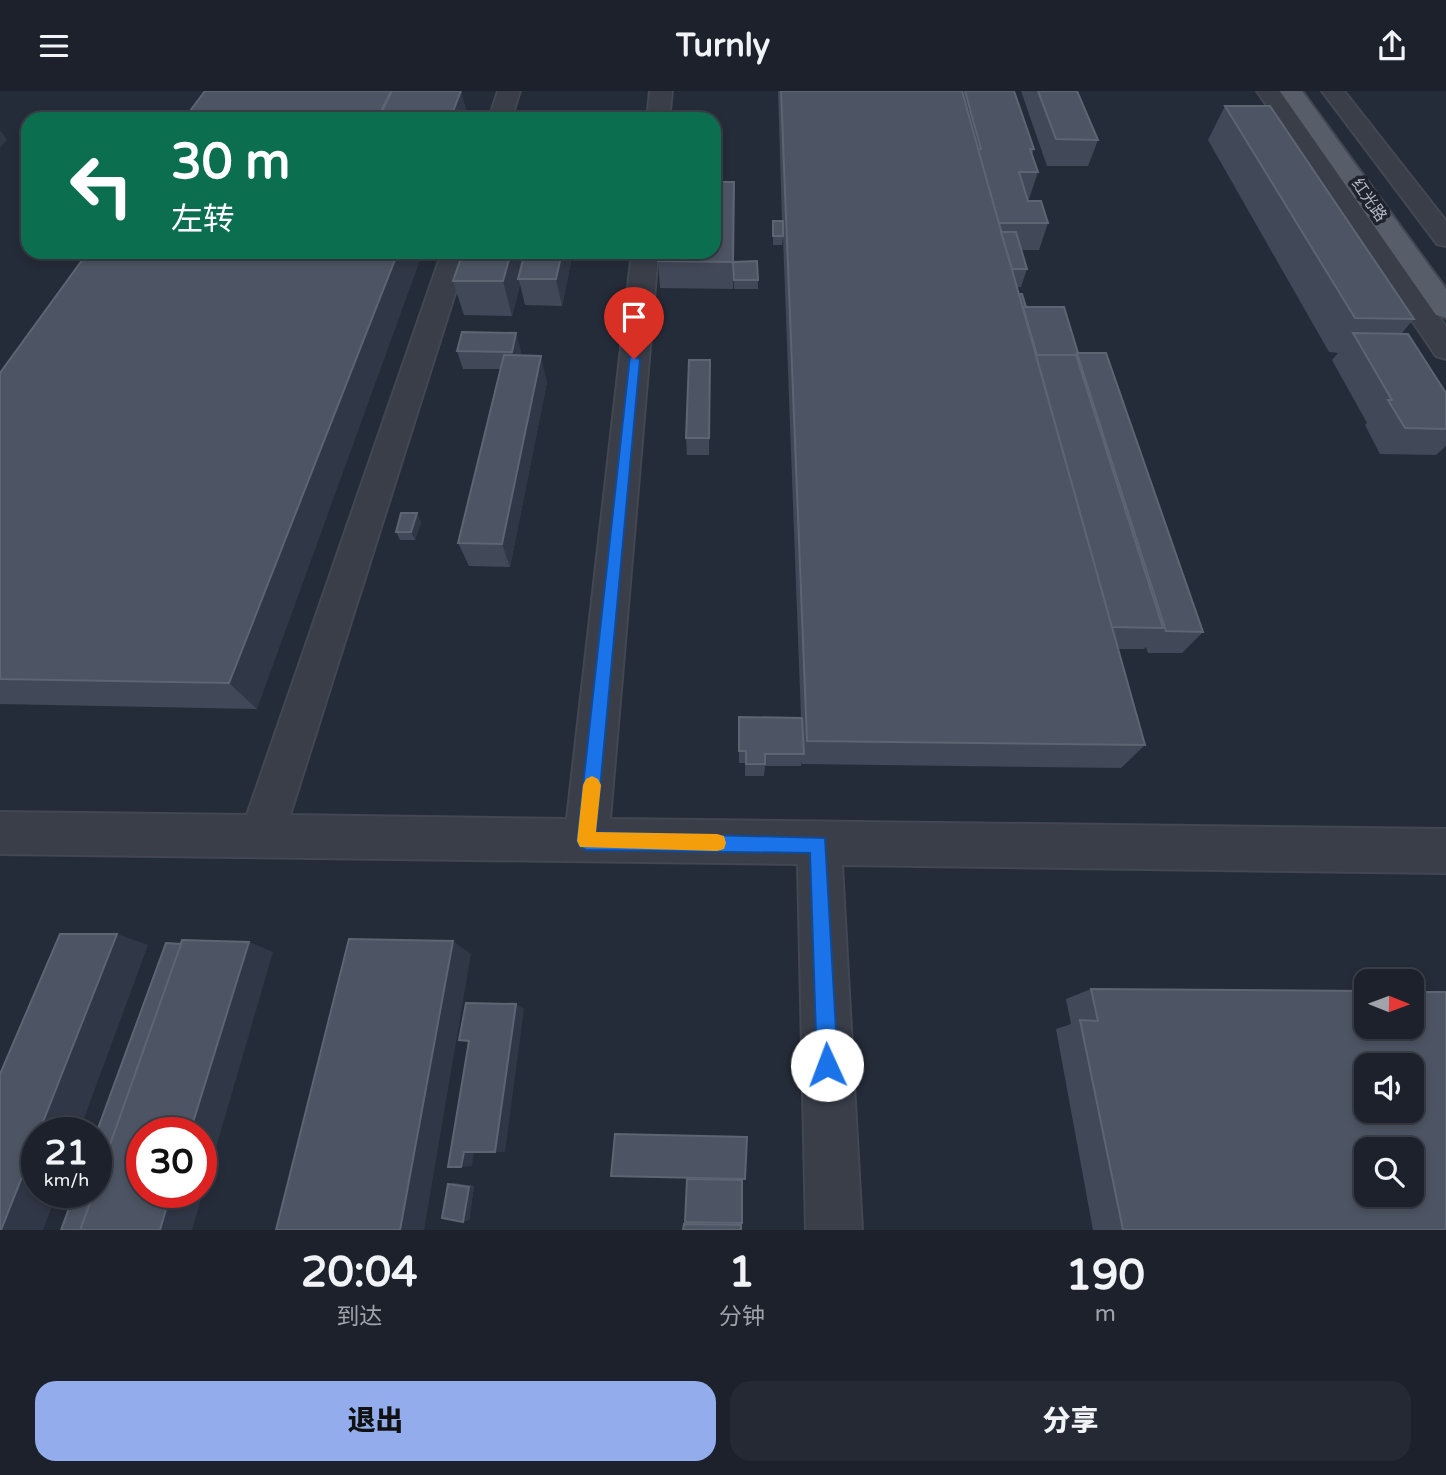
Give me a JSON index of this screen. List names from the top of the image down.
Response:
{
  "streets": {
    "main road": ["红光路"]
  },
  "north": "right",
  "page": {
    "header": "Turnly",
    "turn": ["30 m", "左转"],
    "speed": "21 km/h",
    "limit": "30",
    "eta": [
      "20:04",
      "到达",
      "1",
      "分钟",
      "190",
      "m"
    ],
    "buttons": ["退出", "分享"]
  }
}
